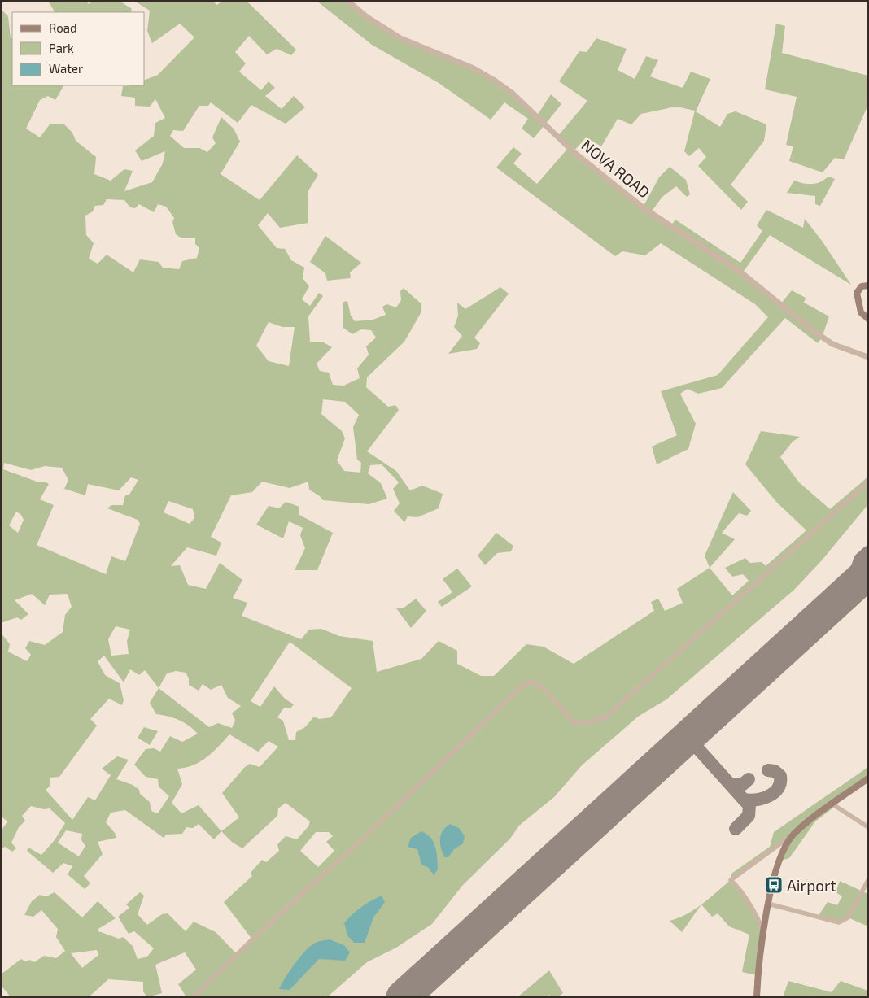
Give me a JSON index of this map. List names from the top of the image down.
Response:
{
  "streets": {
    "street": ["NOVA ROAD"]
  },
  "places": {
    "bus stop": ["Airport"]
  },
  "legend": ["Road", "Park", "Water"]
}
